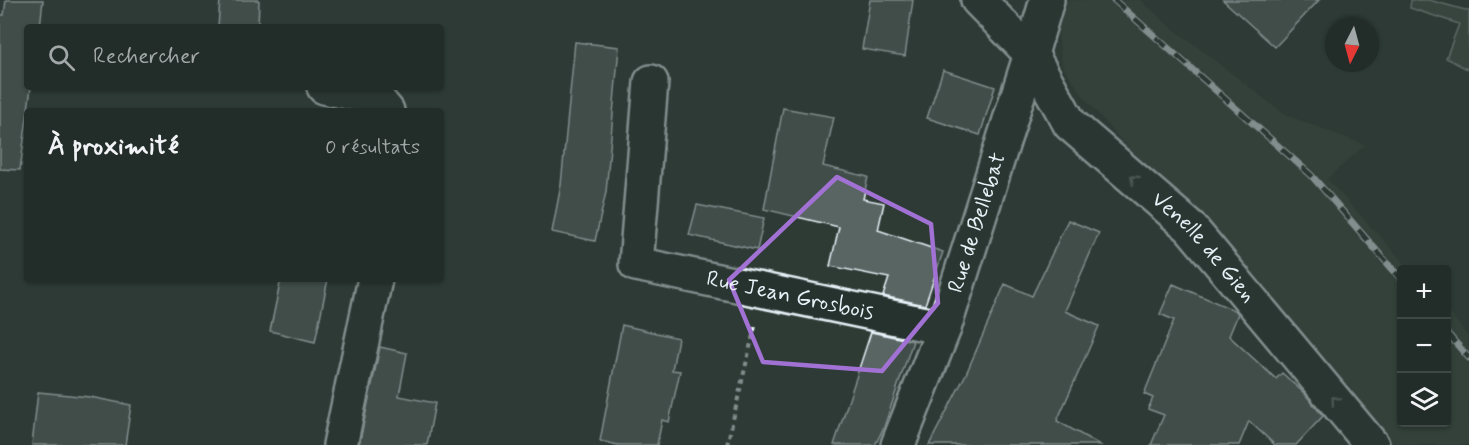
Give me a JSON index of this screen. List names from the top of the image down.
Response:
{
  "streets": {
    "street": ["Rue de Bellebat", "Venelle de Gien", "Rue Jean Grosbois"]
  },
  "crossings": [
    ["Rue de Bellebat", "Venelle de Gien"],
    ["Rue de Bellebat", "Rue Jean Grosbois"]
  ],
  "one_way": ["Venelle de Gien"],
  "north": "bottom",
  "page": {
    "search": "Rechercher",
    "heading": ["À proximité", "0 résultats"],
    "map_buttons": ["+", "−"]
  }
}
